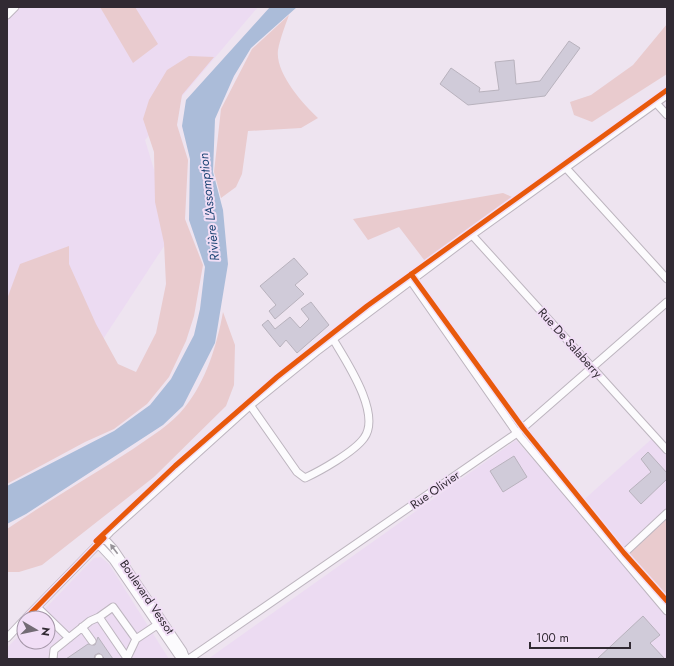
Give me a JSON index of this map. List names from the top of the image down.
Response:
{
  "streets": {
    "street": ["Rue De Salaberry", "Rue Olivier", "Boulevard Vessot"]
  },
  "crossings": [
    ["Rue De Salaberry", "Rue Olivier"]
  ],
  "water": ["Rivière L'Assomption"],
  "scale_bar": "100 m",
  "north": "right"
}
